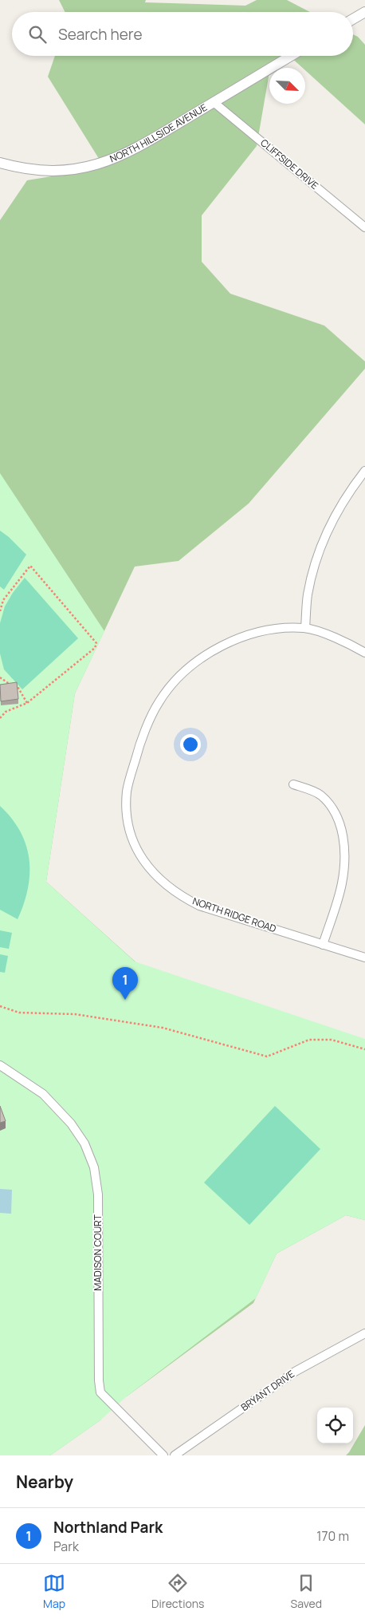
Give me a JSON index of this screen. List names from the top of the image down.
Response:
{
  "streets": {
    "street": [
      "NORTH HILLSIDE AVENUE",
      "CLIFFSIDE DRIVE",
      "NORTH RIDGE ROAD",
      "MADISON COURT",
      "BRYANT DRIVE"
    ]
  },
  "crossings": [
    ["NORTH HILLSIDE AVENUE", "CLIFFSIDE DRIVE"]
  ],
  "north": "bottom right",
  "page": {
    "search": "Search here",
    "pins": "1",
    "heading": "Nearby",
    "list": [
      {
        "mark": "1",
        "name": "Northland Park",
        "note": "Park",
        "value": "170 m"
      }
    ],
    "nav": ["Map", "Directions", "Saved"]
  }
}
